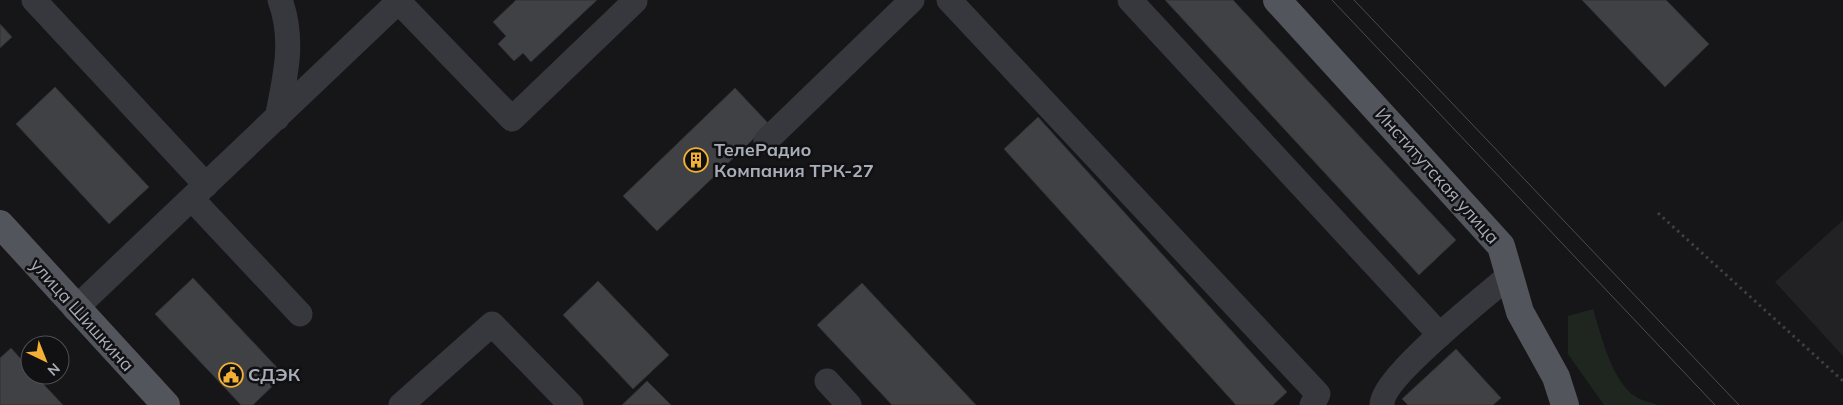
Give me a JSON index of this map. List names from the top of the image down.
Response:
{
  "streets": {
    "main road": ["Институтская улица", "улица Шишкина"]
  },
  "places": {
    "building": ["ТелеРадио Компания ТРК-27"],
    "public building": ["СДЭК"]
  },
  "north": "bottom right"
}
